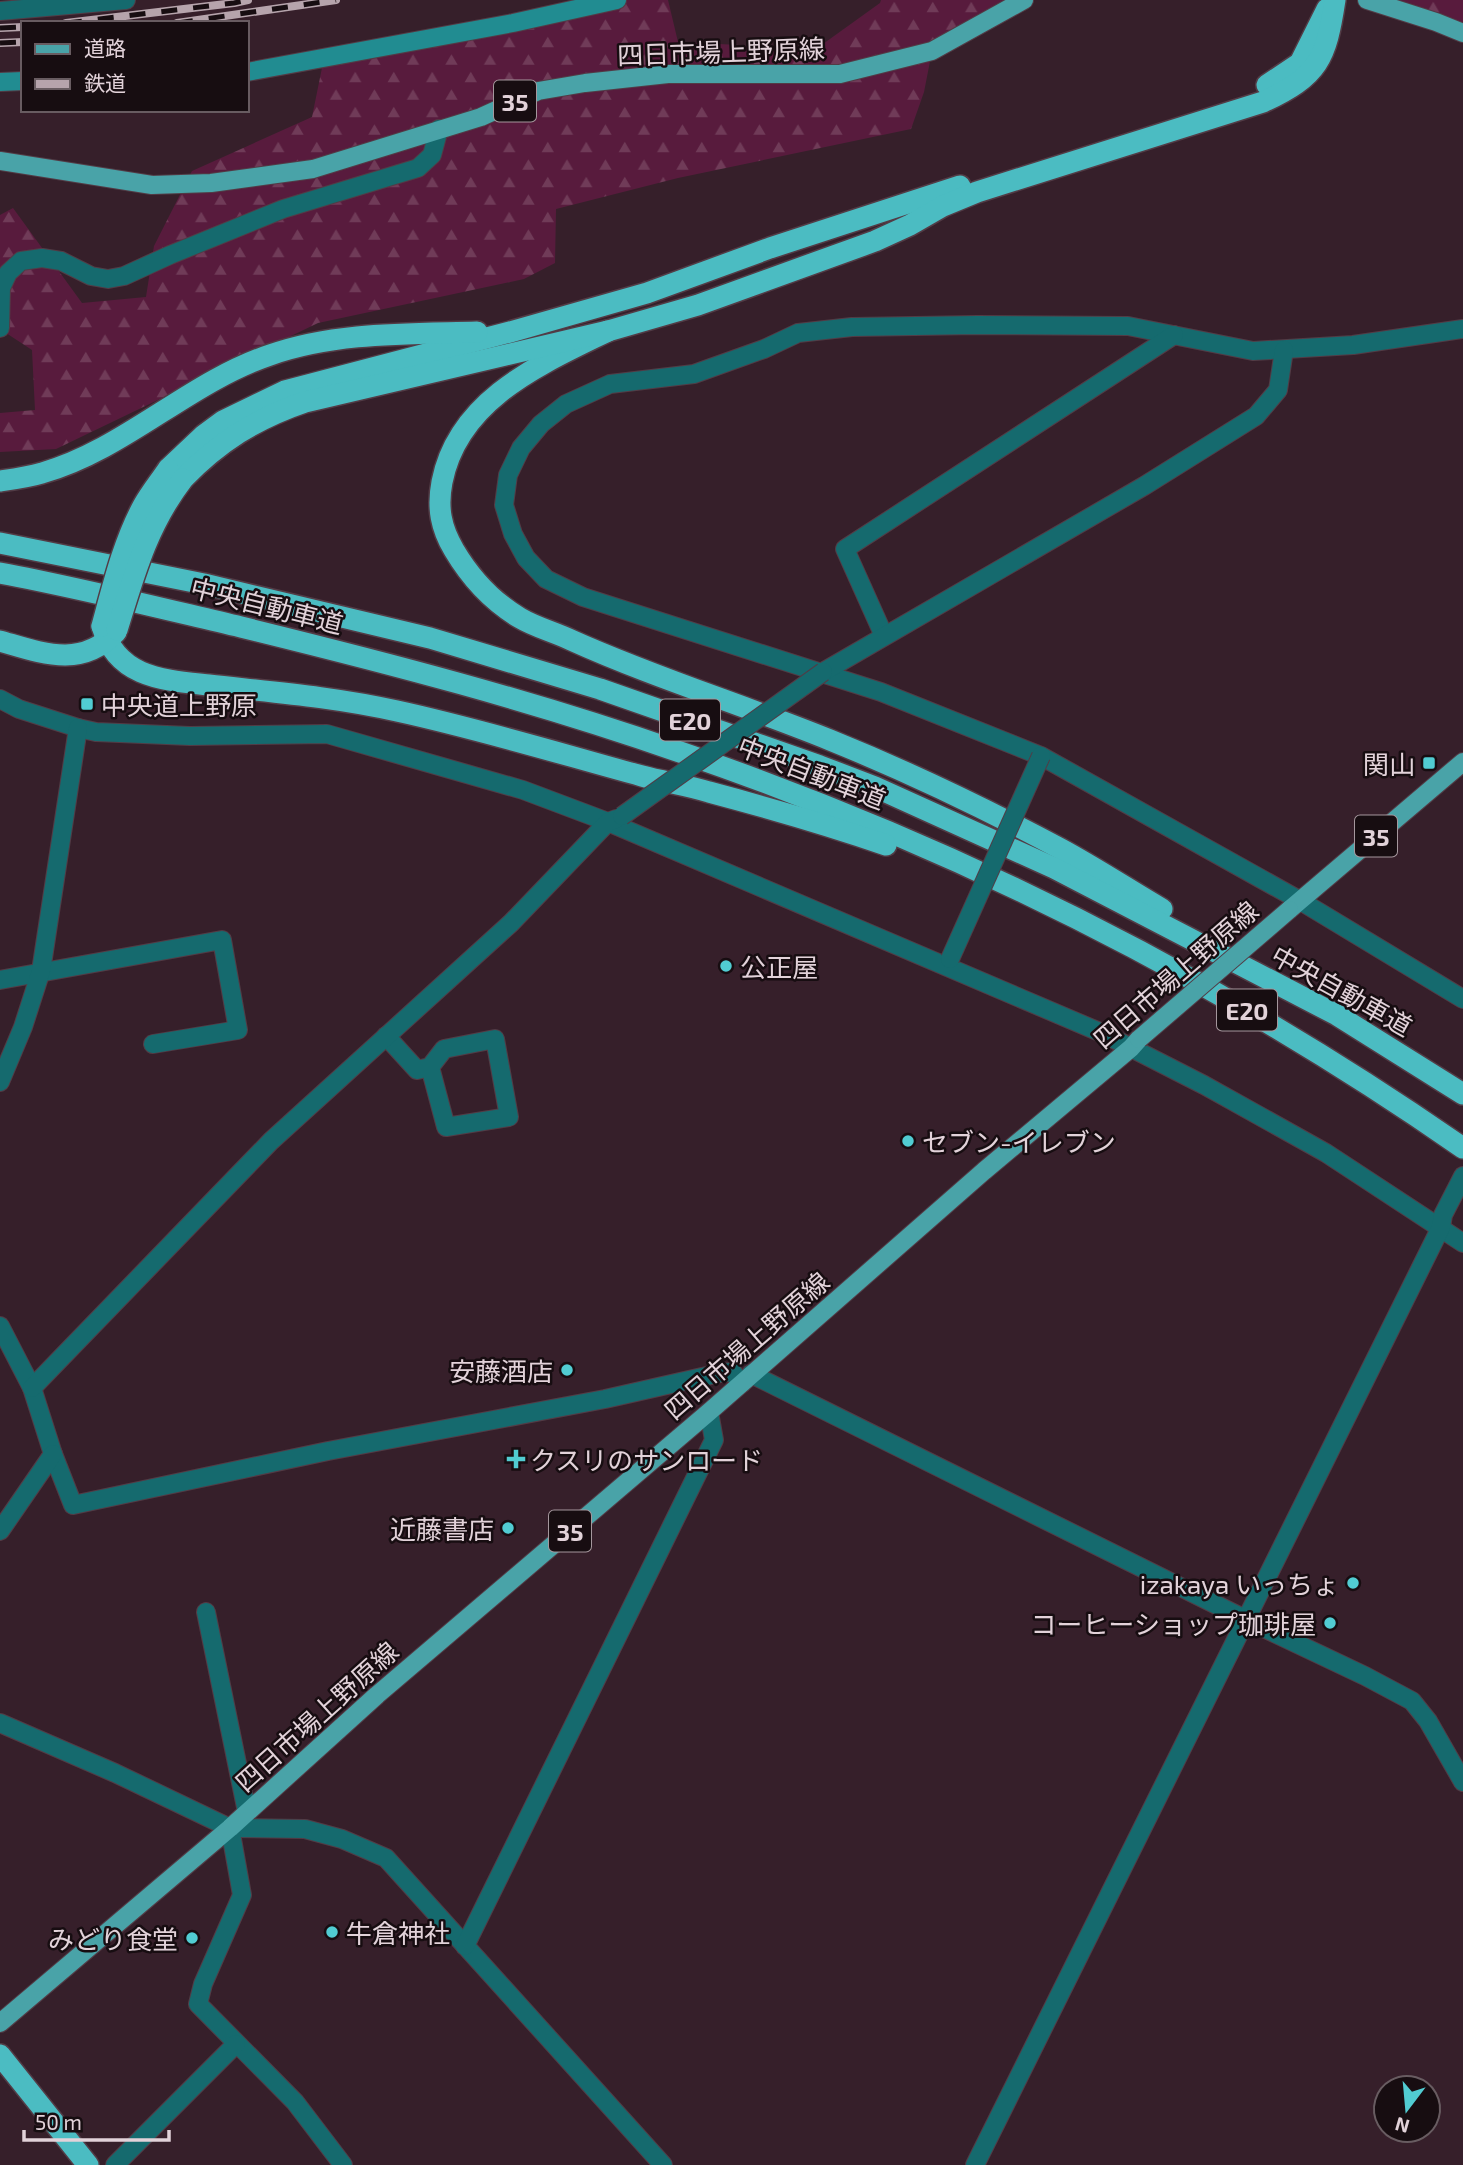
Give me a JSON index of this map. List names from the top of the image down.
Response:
{
  "streets": {
    "highway": ["中央自動車道", "E20"],
    "main road": ["四日市場上野原線", "35"]
  },
  "places": {
    "transit": ["中央道上野原", "関山"],
    "other": [
      "公正屋",
      "セブン-イレブン",
      "安藤酒店",
      "近藤書店",
      "izakaya いっちょ",
      "コーヒーショップ珈琲屋",
      "牛倉神社",
      "みどり食堂"
    ],
    "health": ["クスリのサンロード"]
  },
  "legend": ["道路", "鉄道"],
  "scale_bar": "50 m",
  "north": "bottom"
}
